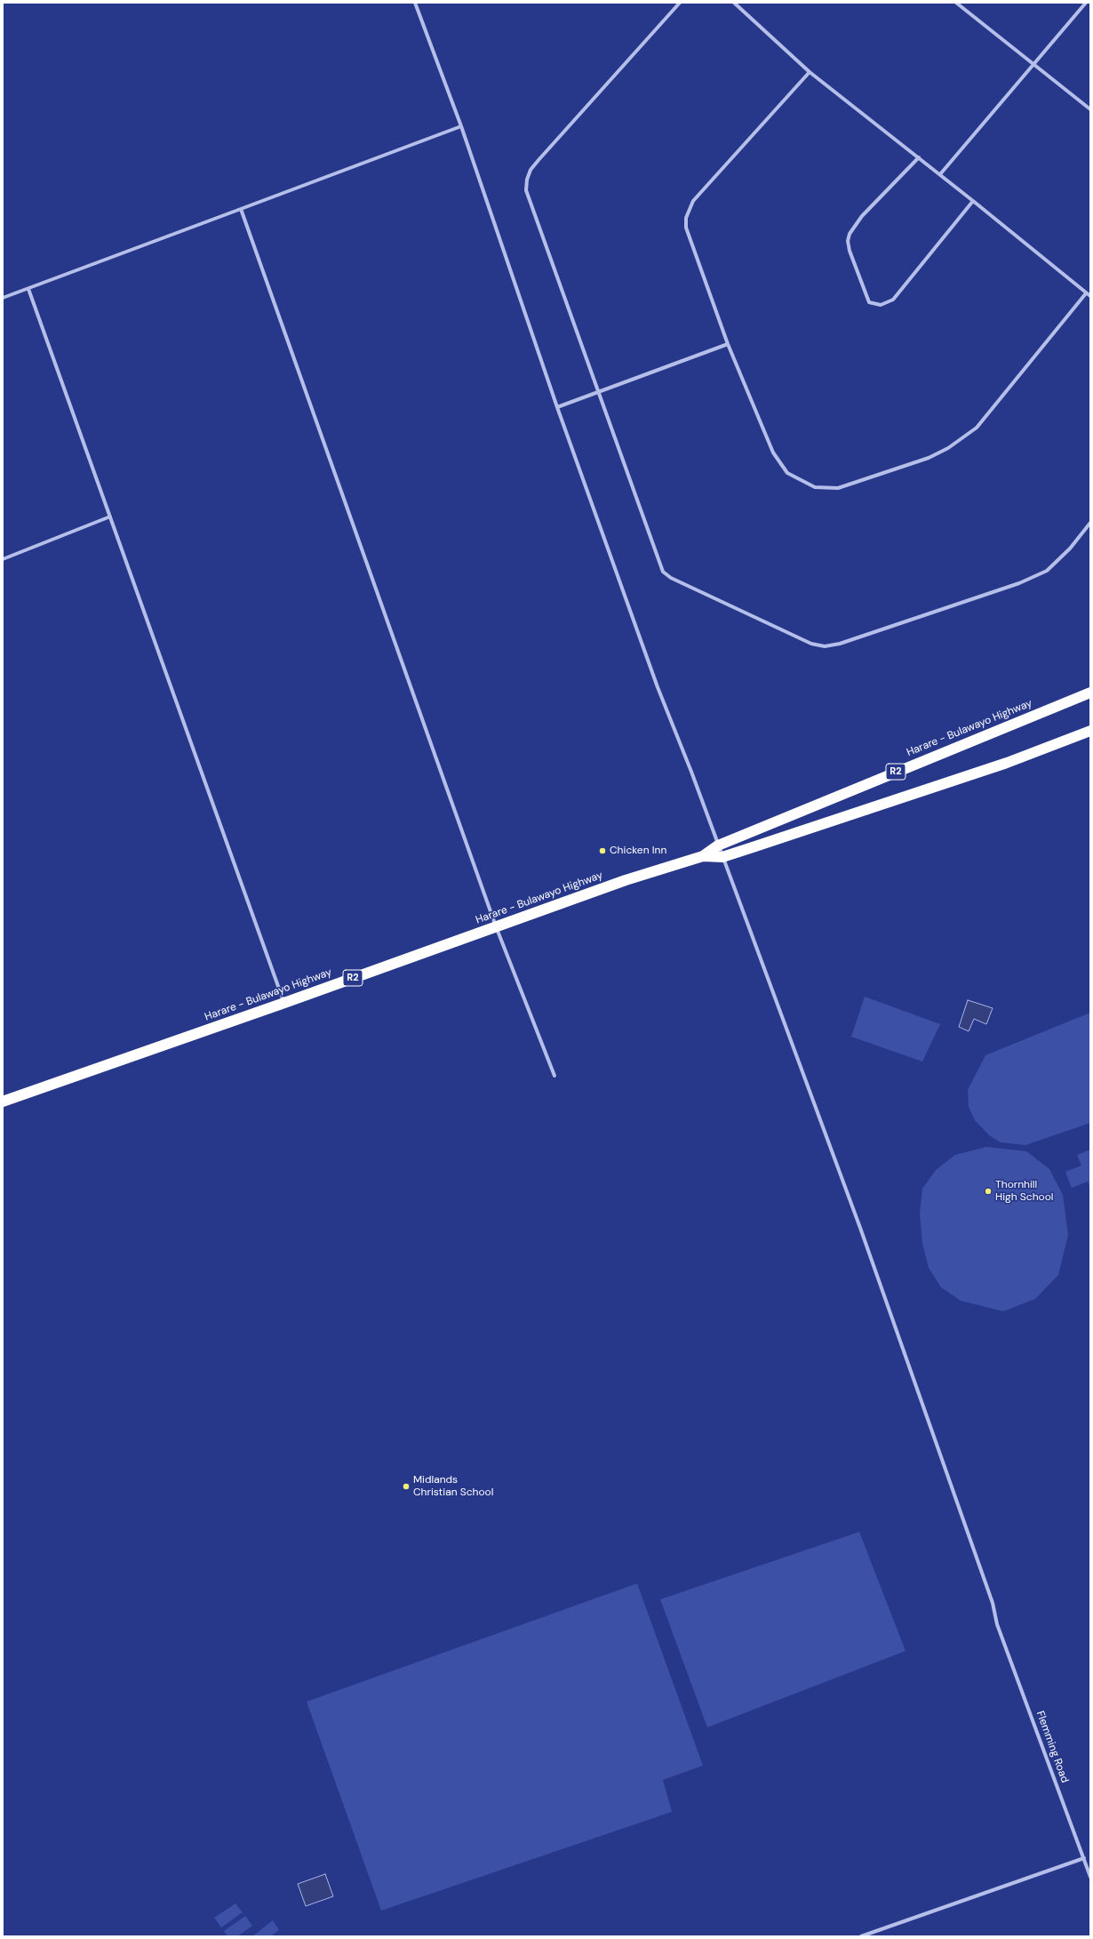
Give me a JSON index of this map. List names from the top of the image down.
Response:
{
  "streets": {
    "highway": ["Harare - Bulawayo Highway", "R2"],
    "street": ["Flemming Road"]
  },
  "crossings": [
    ["Harare - Bulawayo Highway", "Flemming Road"]
  ],
  "places": ["Chicken Inn", "Thornhill High School", "Midlands Christian School"]
}
